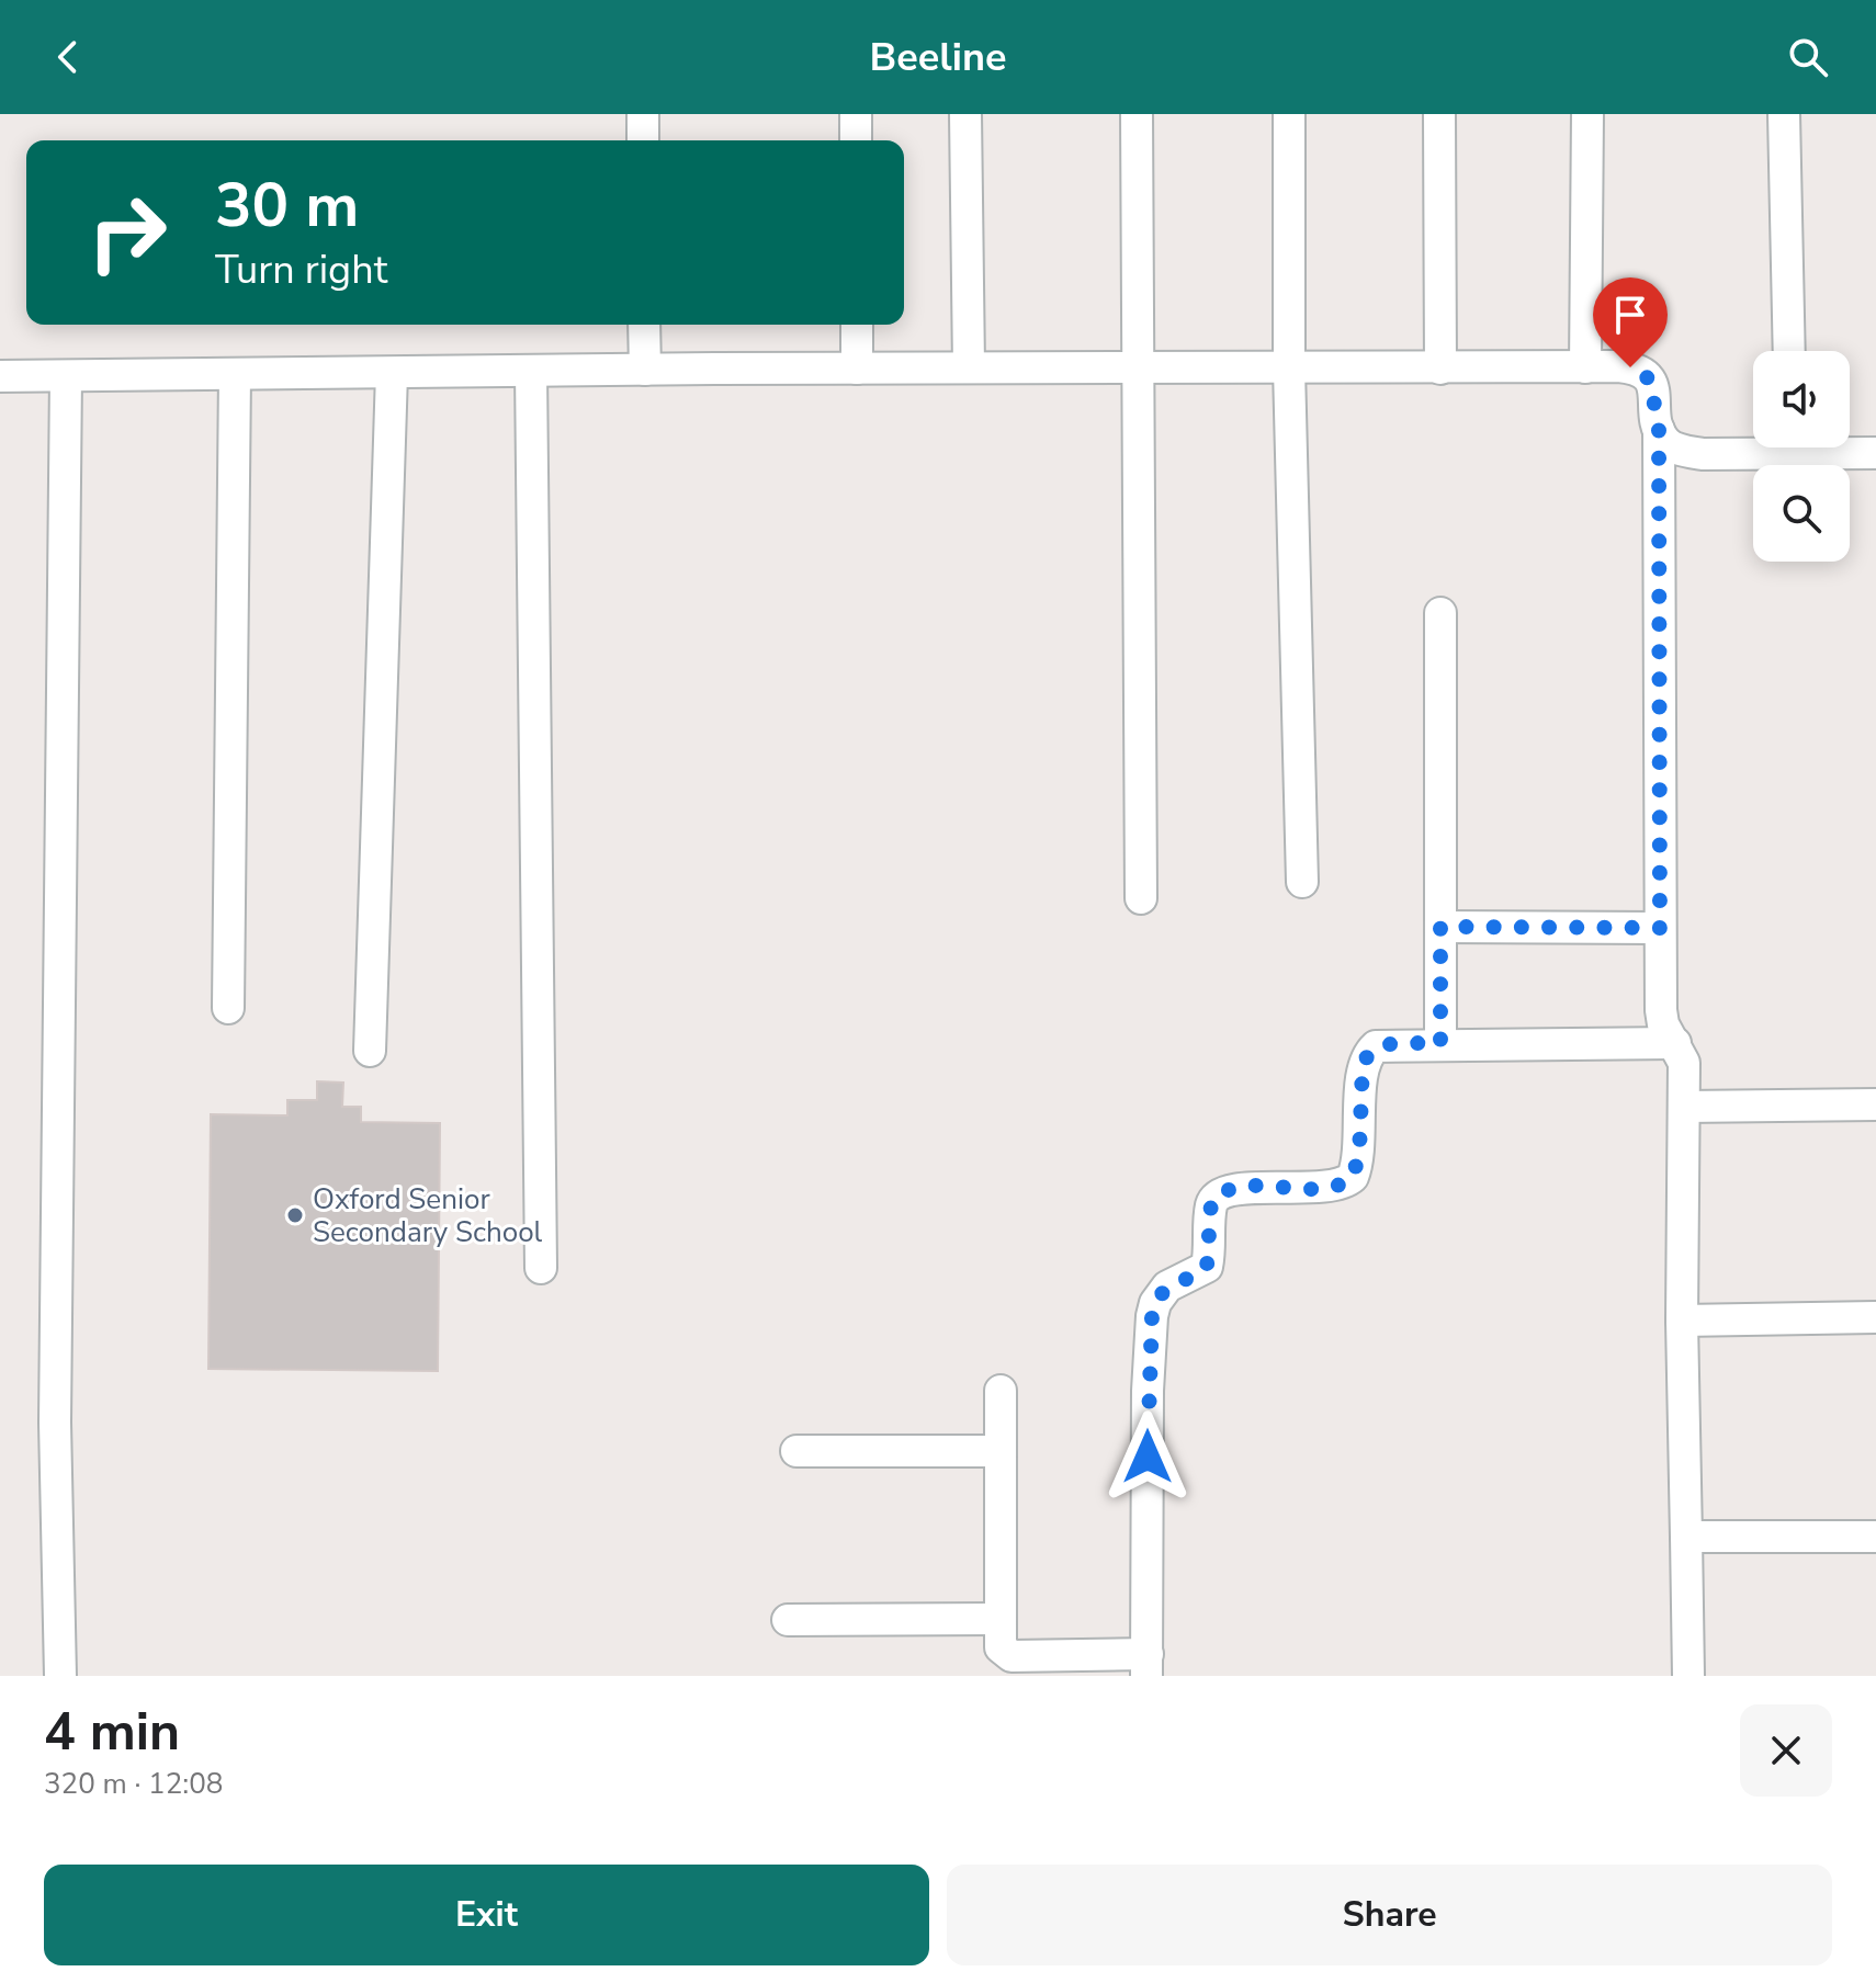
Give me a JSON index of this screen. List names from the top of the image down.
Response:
{
  "places": ["Oxford Senior Secondary School"],
  "page": {
    "header": "Beeline",
    "turn": ["30 m", "Turn right"],
    "heading": ["4 min", "320 m · 12:08"],
    "buttons": ["Exit", "Share"]
  }
}
